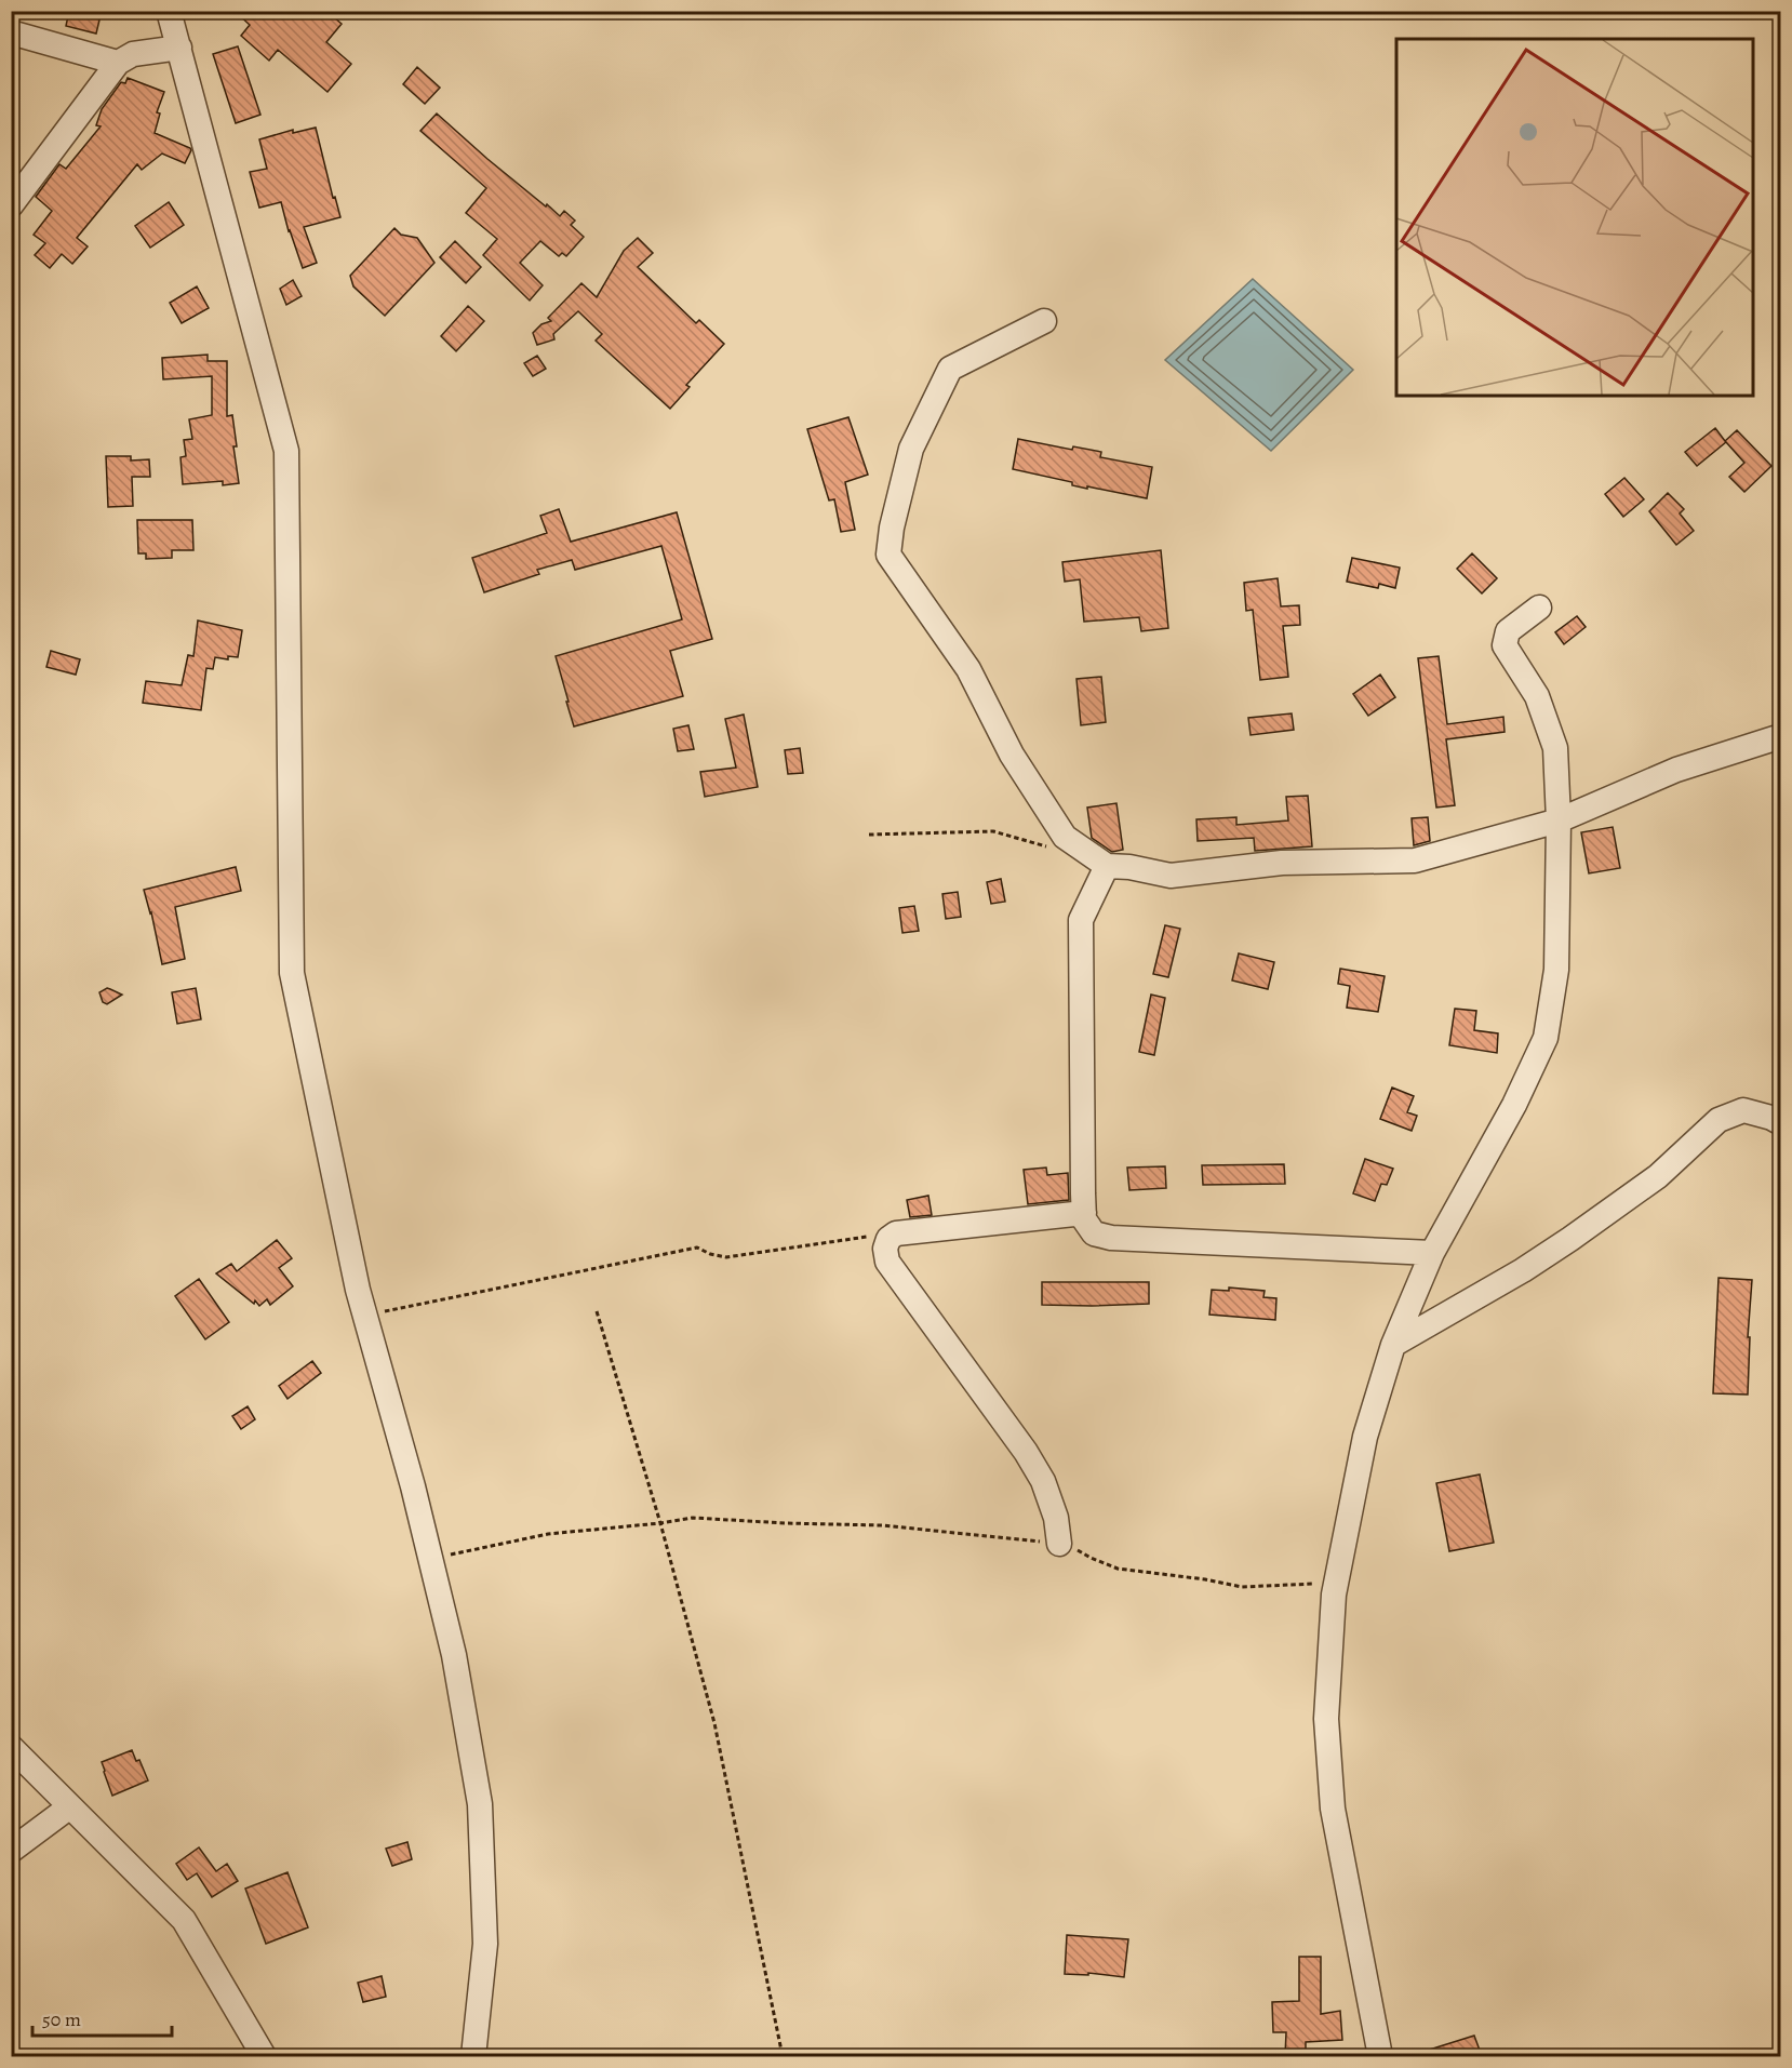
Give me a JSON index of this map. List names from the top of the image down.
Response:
{
  "scale_bar": "50 m"
}
